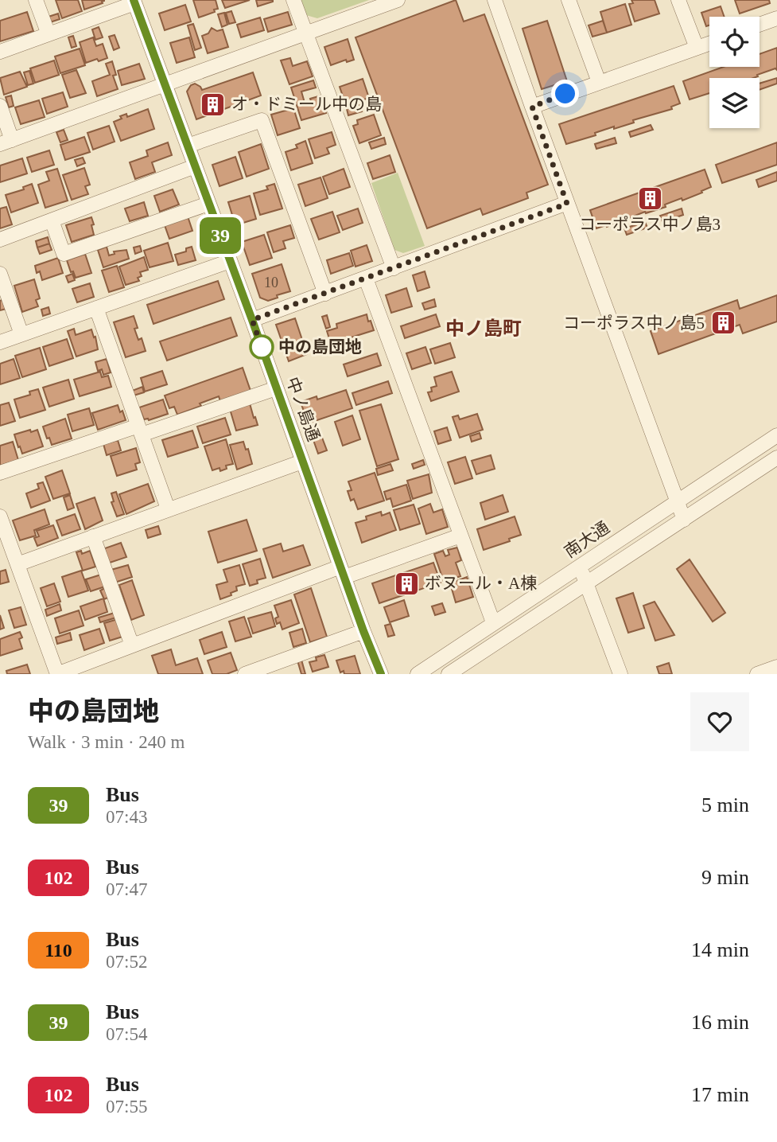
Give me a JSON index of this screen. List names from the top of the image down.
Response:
{
  "streets": {
    "street": ["中ノ島通", "南大通"]
  },
  "districts": ["中ノ島町"],
  "places": {
    "building": [
      "オ・ドミール中の島",
      "コーポラス中ノ島3",
      "コーポラス中ノ島5",
      "ボヌール・A棟"
    ],
    "other": ["中の島団地"]
  },
  "lines": ["bus line 39"],
  "house_numbers": ["10"],
  "page": {
    "on_map": "39",
    "heading": ["中の島団地", "Walk · 3 min · 240 m"],
    "list": [
      {
        "mark": "39",
        "name": "Bus",
        "note": "07:43",
        "value": "5 min"
      },
      {
        "mark": "102",
        "name": "Bus",
        "note": "07:47",
        "value": "9 min"
      },
      {
        "mark": "110",
        "name": "Bus",
        "note": "07:52",
        "value": "14 min"
      },
      {
        "mark": "39",
        "name": "Bus",
        "note": "07:54",
        "value": "16 min"
      },
      {
        "mark": "102",
        "name": "Bus",
        "note": "07:55",
        "value": "17 min"
      }
    ]
  }
}
